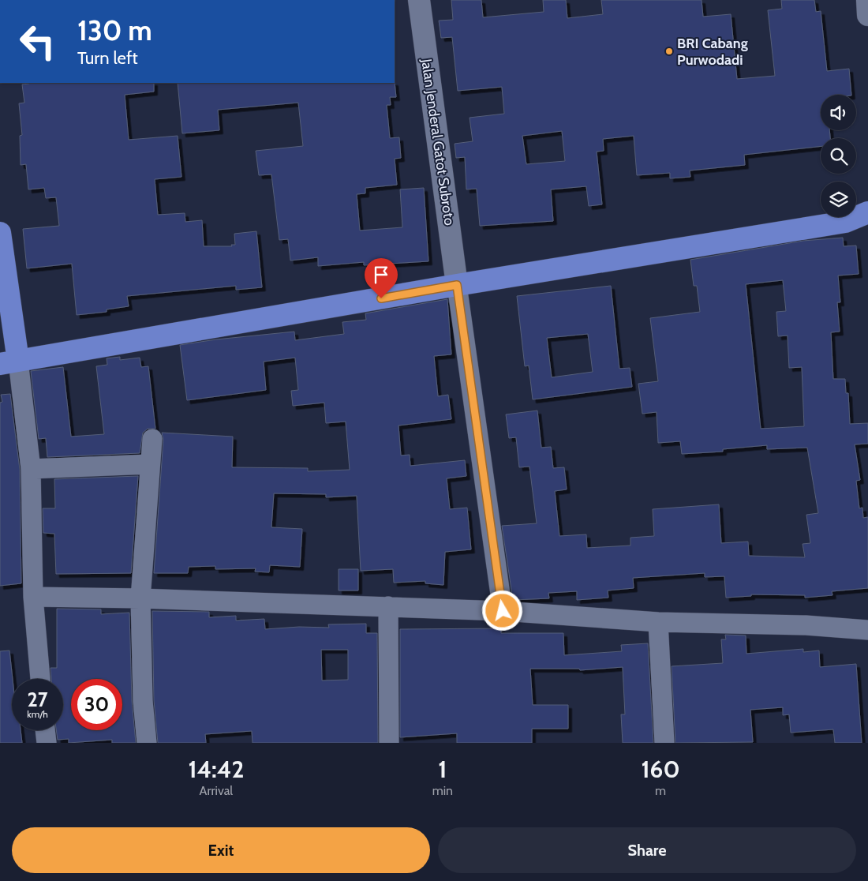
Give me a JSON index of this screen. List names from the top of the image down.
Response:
{
  "streets": {
    "main road": ["Jalan Jenderal Gatot Subroto"]
  },
  "places": ["BRI Cabang Purwodadi"],
  "page": {
    "turn": ["130 m", "Turn left"],
    "speed": "27 km/h",
    "limit": "30",
    "eta": [
      "14:42",
      "Arrival",
      "1",
      "min",
      "160",
      "m"
    ],
    "buttons": ["Exit", "Share"]
  }
}
